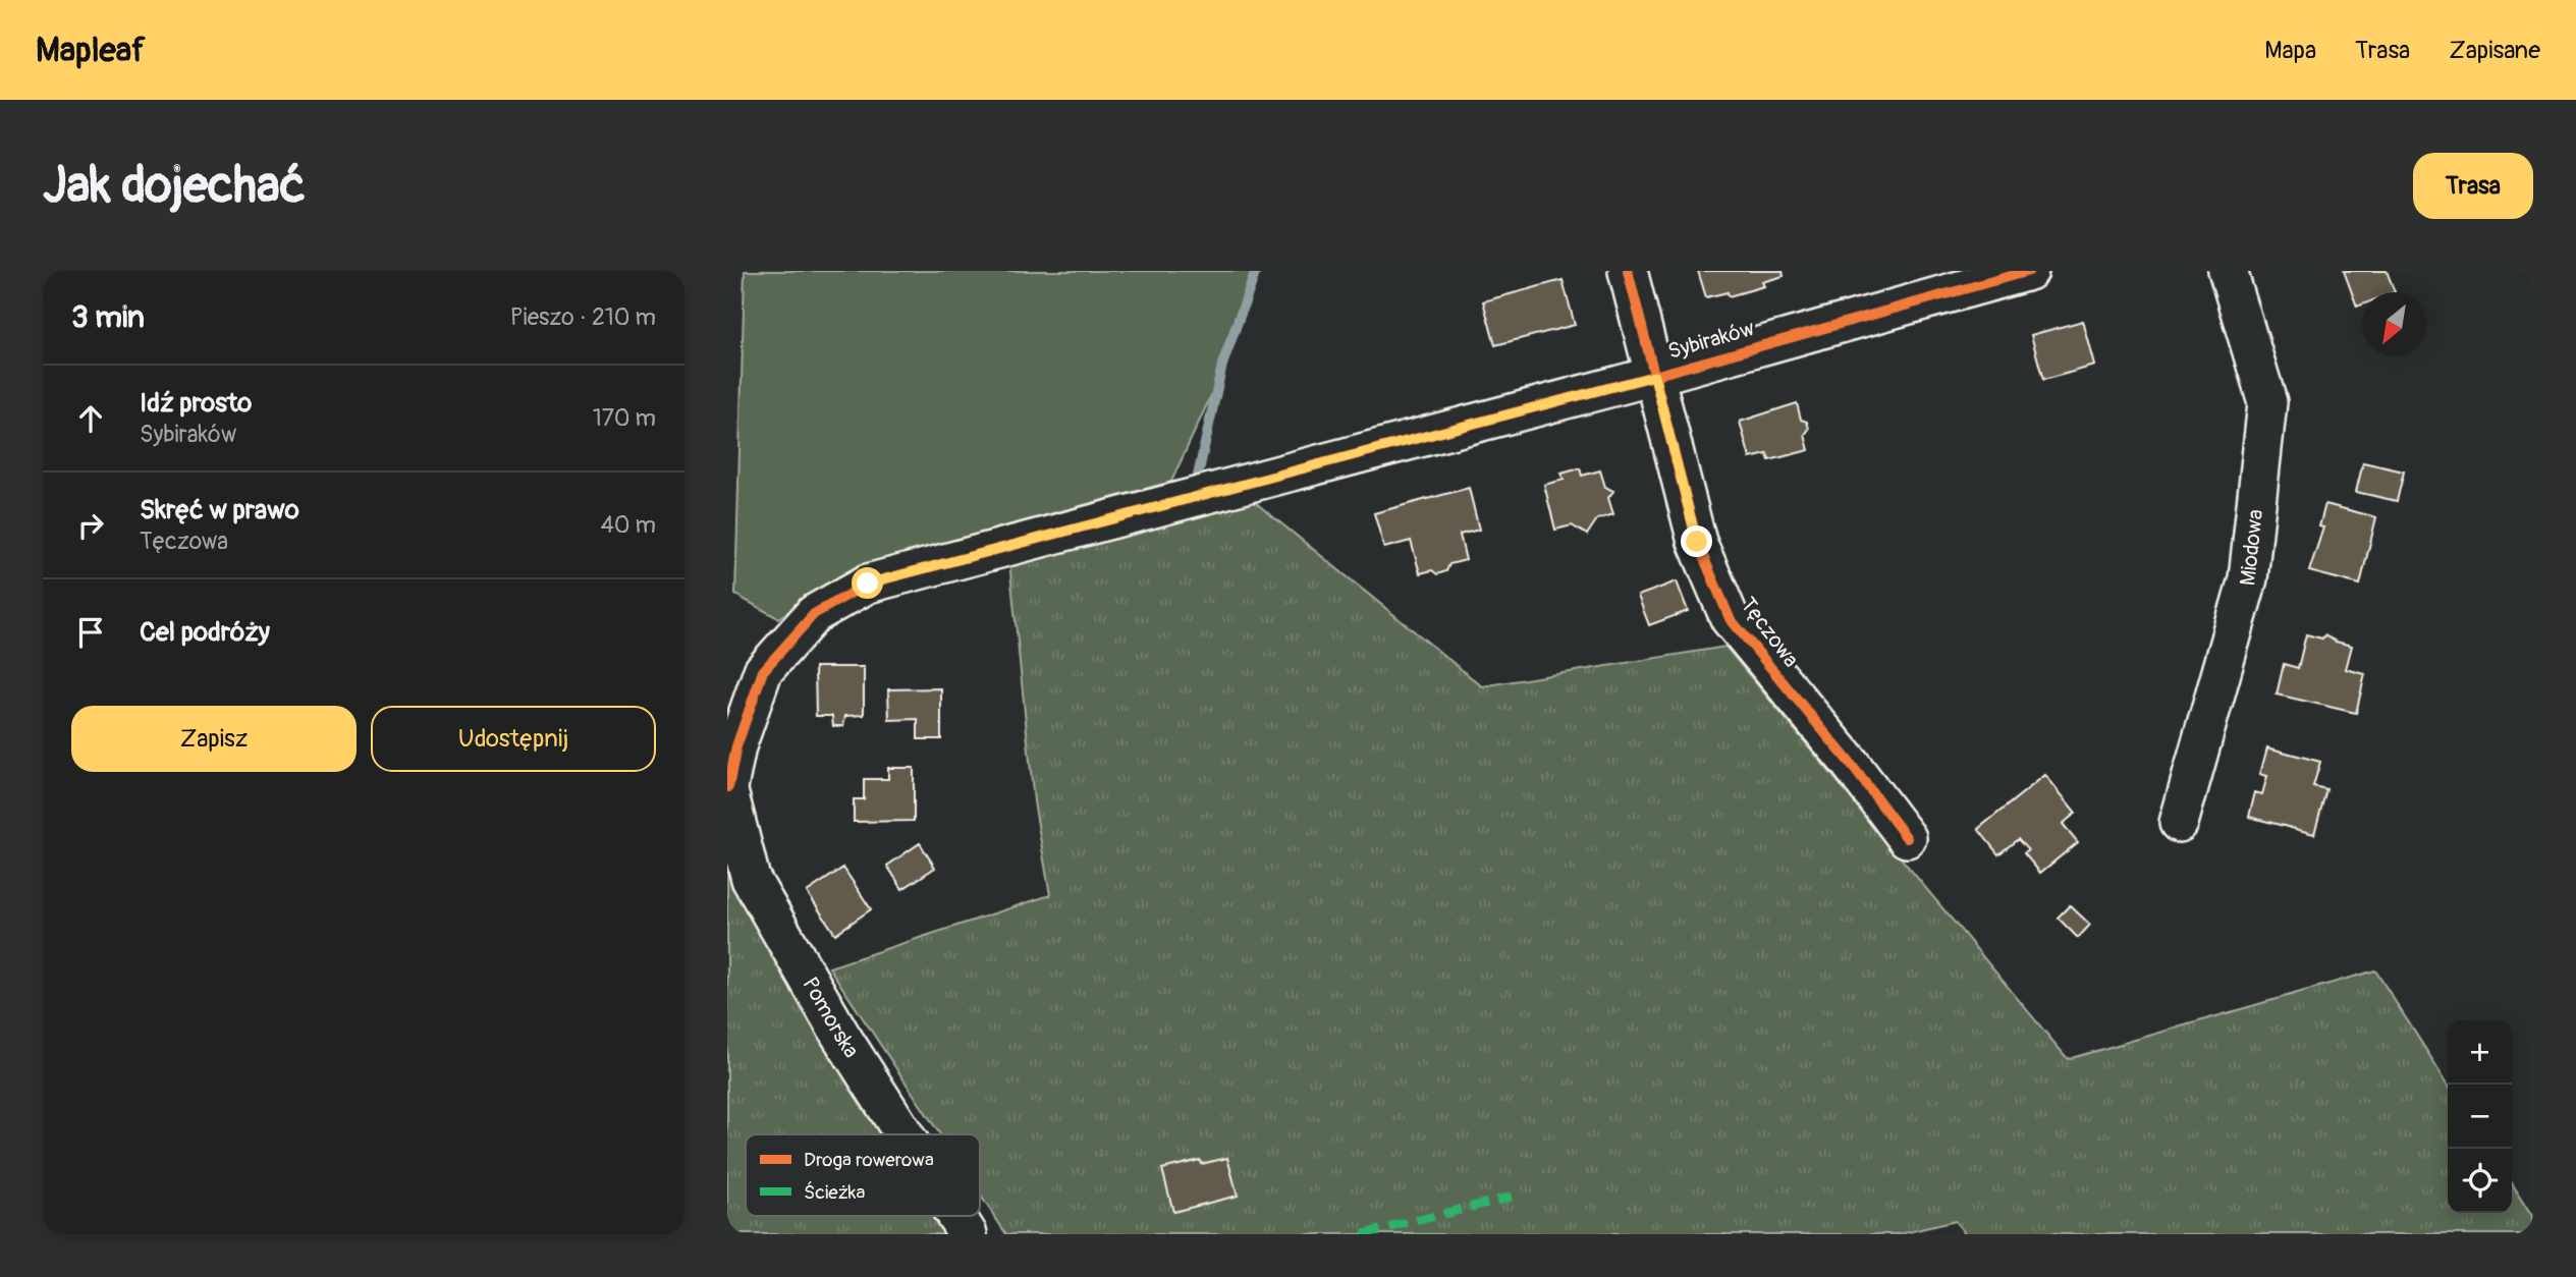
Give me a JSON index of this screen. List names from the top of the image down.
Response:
{
  "streets": {
    "street": [
      "Sybiraków",
      "Miodowa",
      "Tęczowa",
      "Pomorska"
    ]
  },
  "crossings": [
    ["Sybiraków", "Tęczowa"],
    ["Sybiraków", "Pomorska"]
  ],
  "legend": ["Droga rowerowa", "Ścieżka"],
  "north": "bottom left",
  "page": {
    "header": "Mapleaf",
    "nav": ["Mapa", "Trasa", "Zapisane"],
    "buttons": [
      "Trasa",
      ["Zapisz", "Udostępnij"]
    ],
    "title": "Jak dojechać",
    "heading": ["3 min", "Pieszo · 210 m"],
    "list": [
      ["Idź prosto", "Sybiraków", "170 m"],
      ["Skręć w prawo", "Tęczowa", "40 m"],
      "Cel podróży"
    ],
    "map_buttons": ["+", "−"]
  }
}
